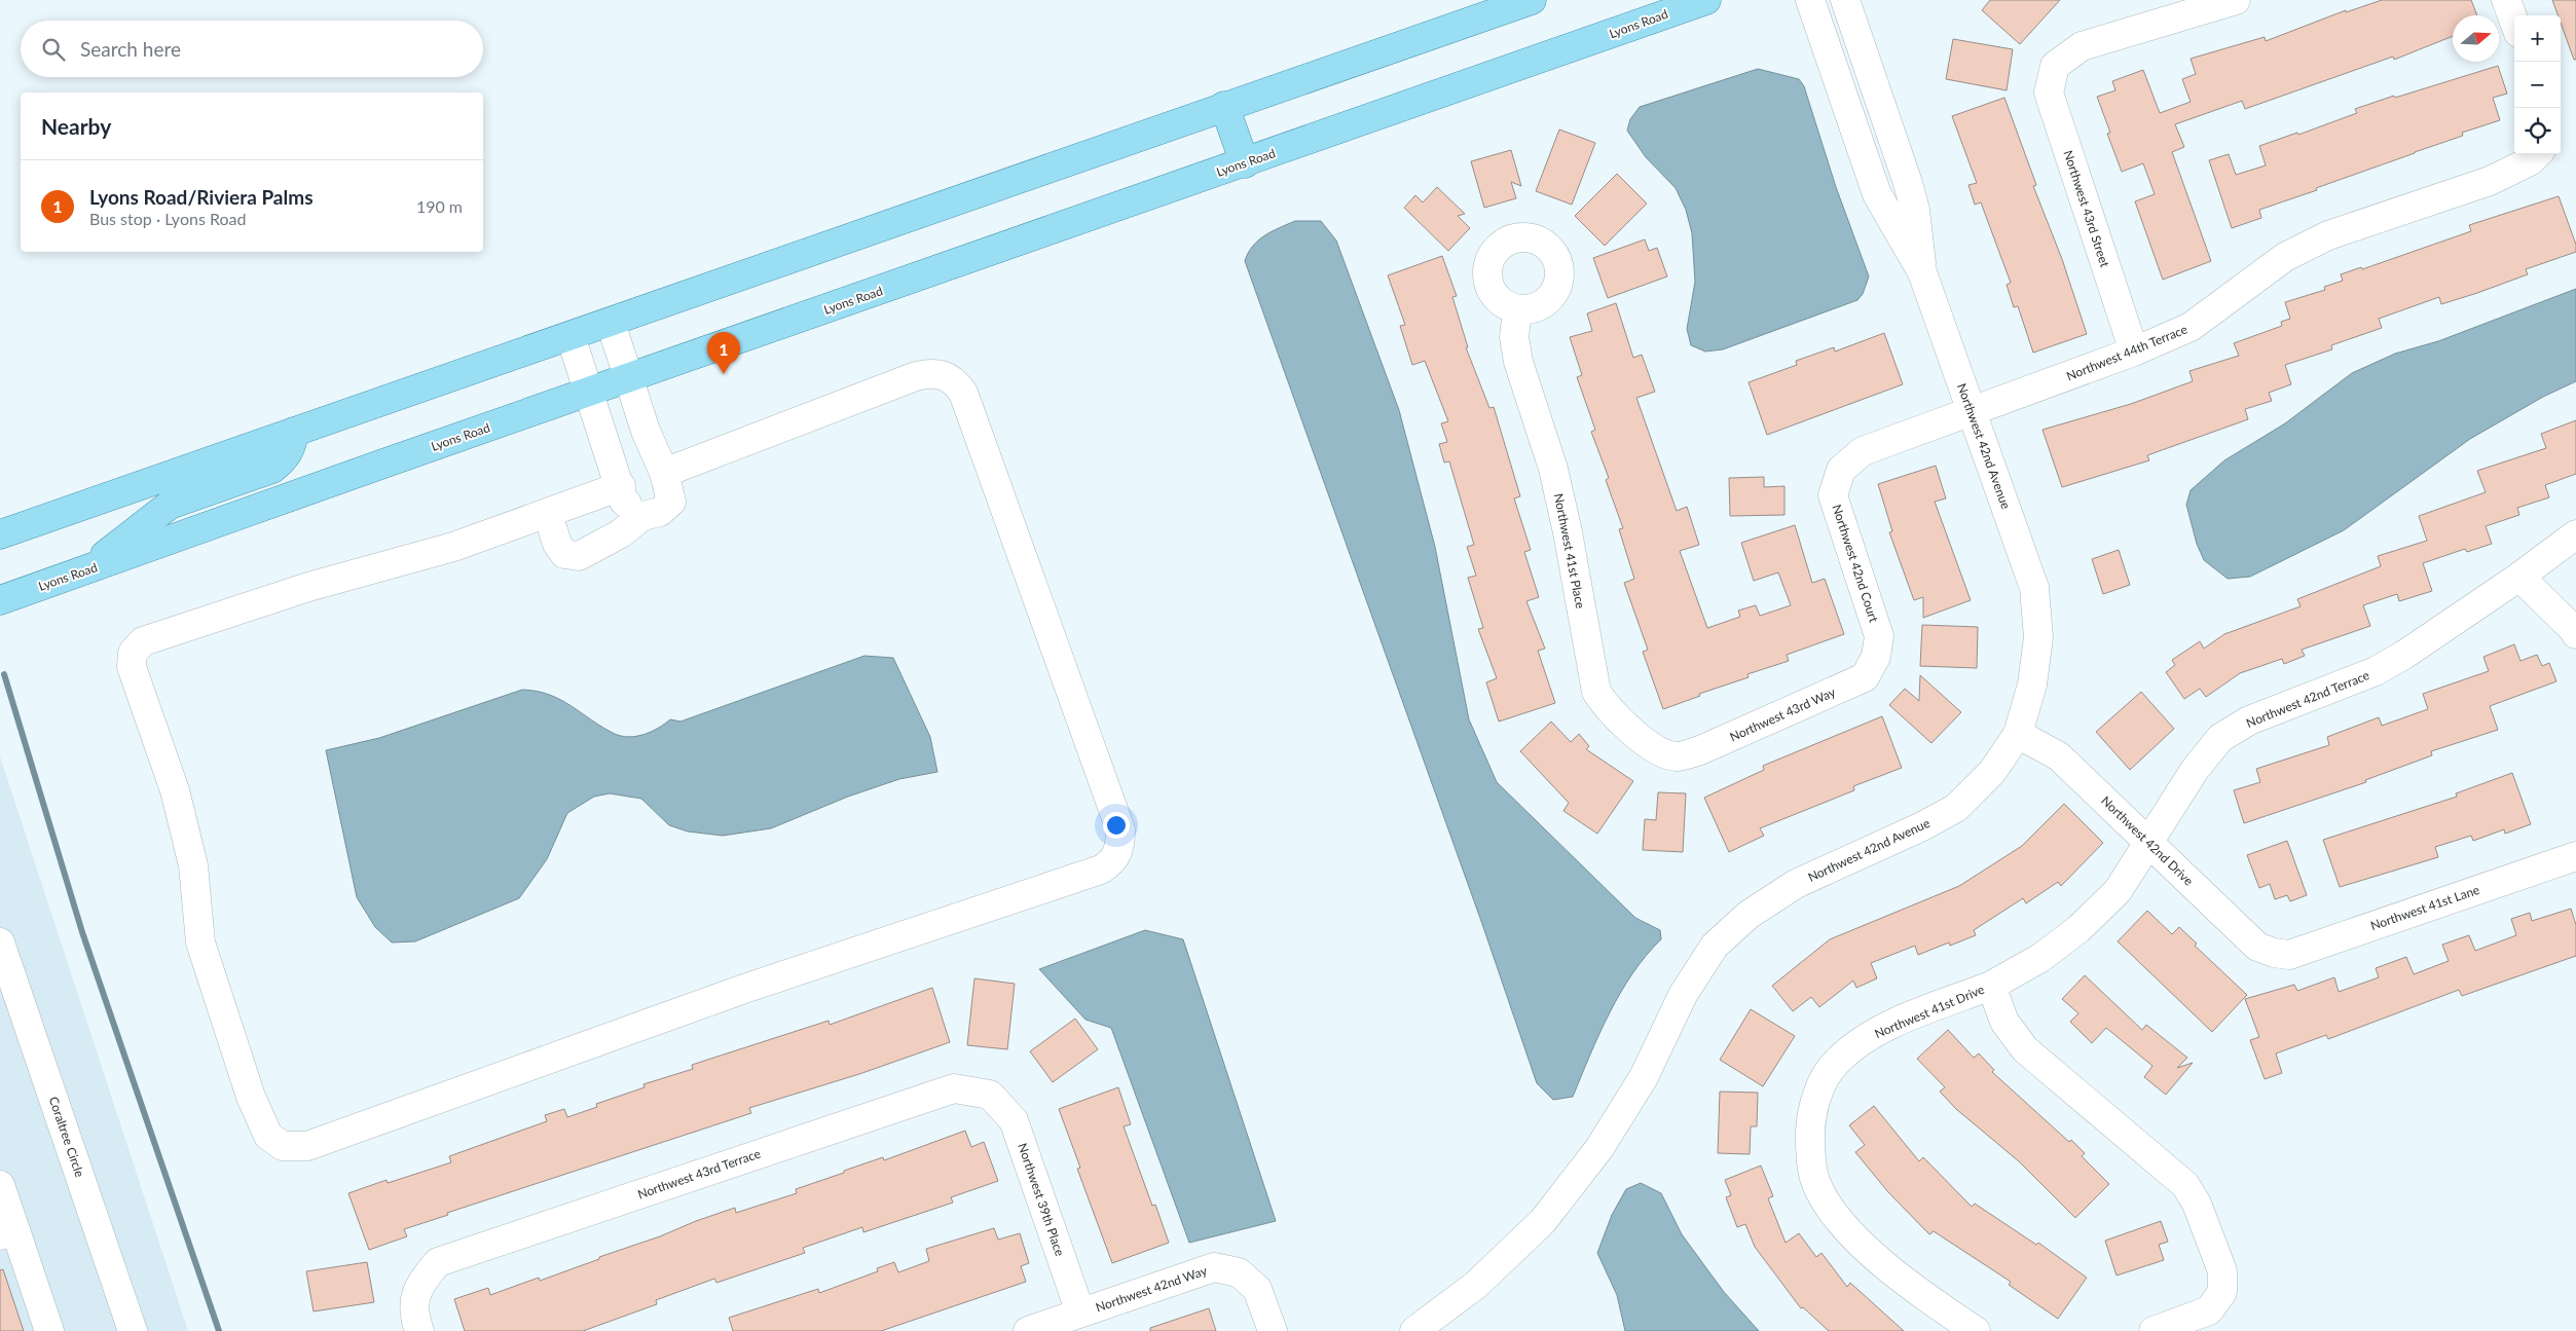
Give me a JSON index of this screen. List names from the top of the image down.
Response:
{
  "streets": {
    "main road": ["Lyons Road"],
    "street": [
      "Northwest 43rd Street",
      "Northwest 44th Terrace",
      "Northwest 42nd Avenue",
      "Northwest 41st Place",
      "Northwest 42nd Court",
      "Northwest 42nd Terrace",
      "Northwest 43rd Way",
      "Northwest 42nd Drive",
      "Northwest 41st Lane",
      "Northwest 41st Drive",
      "Coraltree Circle",
      "Northwest 43rd Terrace",
      "Northwest 39th Place",
      "Northwest 42nd Way"
    ]
  },
  "crossings": [
    ["Northwest 43rd Street", "Northwest 44th Terrace"],
    ["Northwest 44th Terrace", "Northwest 42nd Avenue"],
    ["Northwest 44th Terrace", "Northwest 42nd Court"],
    ["Northwest 42nd Avenue", "Northwest 42nd Drive"],
    ["Northwest 41st Place", "Northwest 43rd Way"],
    ["Northwest 42nd Court", "Northwest 43rd Way"],
    ["Northwest 42nd Terrace", "Northwest 42nd Drive"],
    ["Northwest 42nd Terrace", "Northwest 41st Drive"],
    ["Northwest 42nd Drive", "Northwest 41st Lane"],
    ["Northwest 43rd Terrace", "Northwest 39th Place"],
    ["Northwest 39th Place", "Northwest 42nd Way"]
  ],
  "north": "right",
  "page": {
    "map_buttons": ["+", "−"],
    "search": "Search here",
    "heading": "Nearby",
    "list": [
      {
        "mark": "1",
        "name": "Lyons Road/Riviera Palms",
        "note": "Bus stop · Lyons Road",
        "value": "190 m"
      }
    ],
    "pins": "1"
  }
}
